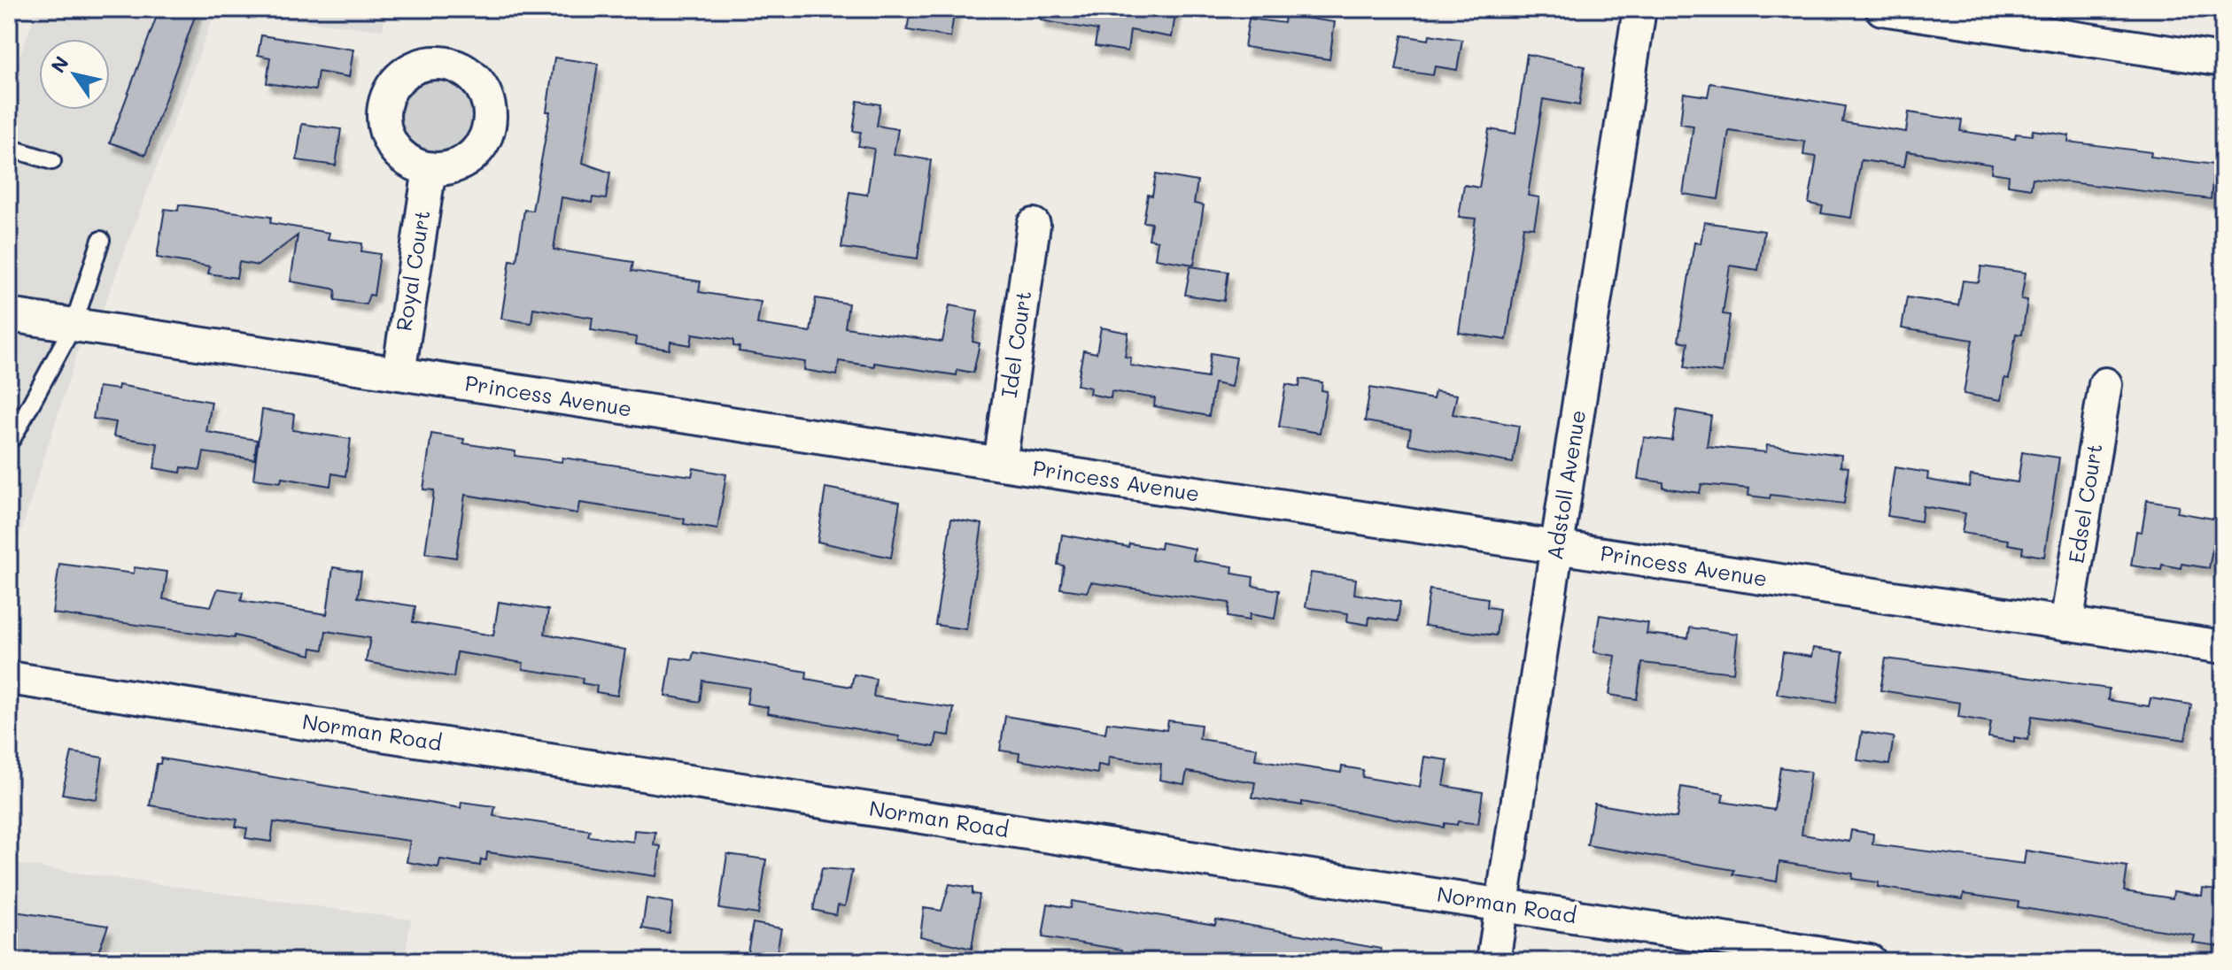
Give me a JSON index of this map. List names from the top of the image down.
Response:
{
  "streets": {
    "street": [
      "Royal Court",
      "Idel Court",
      "Princess Avenue",
      "Adstoll Avenue",
      "Edsel Court",
      "Norman Road"
    ]
  },
  "crossings": [
    ["Royal Court", "Princess Avenue"],
    ["Idel Court", "Princess Avenue"],
    ["Princess Avenue", "Adstoll Avenue"],
    ["Princess Avenue", "Edsel Court"],
    ["Adstoll Avenue", "Norman Road"]
  ],
  "north": "top left"
}
